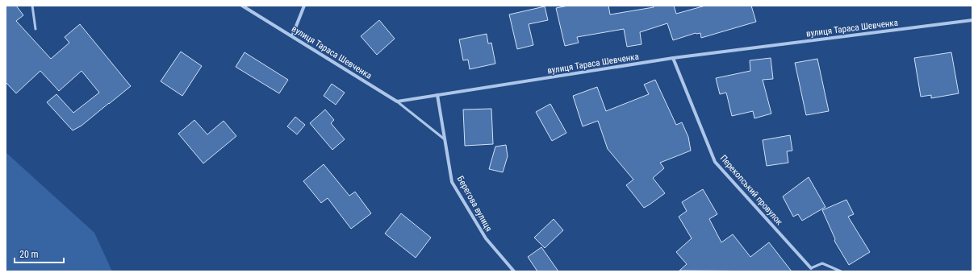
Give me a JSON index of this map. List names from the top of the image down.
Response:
{
  "streets": {
    "street": ["вулиця Тараса Шевченка", "Перекопський провулок", "Берегова вулиця"]
  },
  "crossings": [
    ["вулиця Тараса Шевченка", "Перекопський провулок"],
    ["вулиця Тараса Шевченка", "Берегова вулиця"]
  ],
  "scale_bar": "20 m"
}
